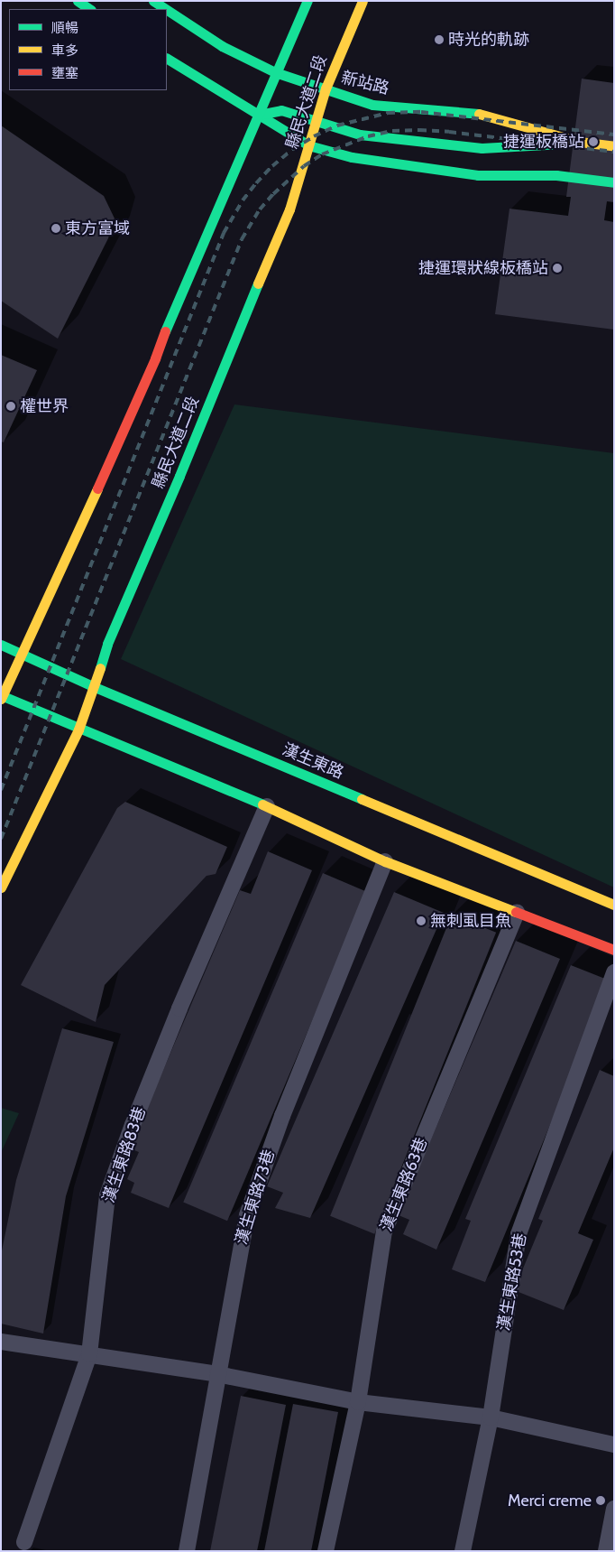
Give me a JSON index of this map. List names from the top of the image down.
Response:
{
  "streets": {
    "street": ["新站路", "縣民大道二段", "漢生東路"],
    "lane": [
      "漢生東路83巷",
      "漢生東路63巷",
      "漢生東路73巷",
      "漢生東路53巷"
    ]
  },
  "crossings": [
    ["新站路", "縣民大道二段"],
    ["縣民大道二段", "漢生東路"]
  ],
  "places": [
    "時光的軌跡",
    "捷運板橋站",
    "東方富域",
    "捷運環狀線板橋站",
    "權世界",
    "無刺虱目魚",
    "Merci creme"
  ],
  "legend": ["順暢", "車多", "壅塞"]
}
